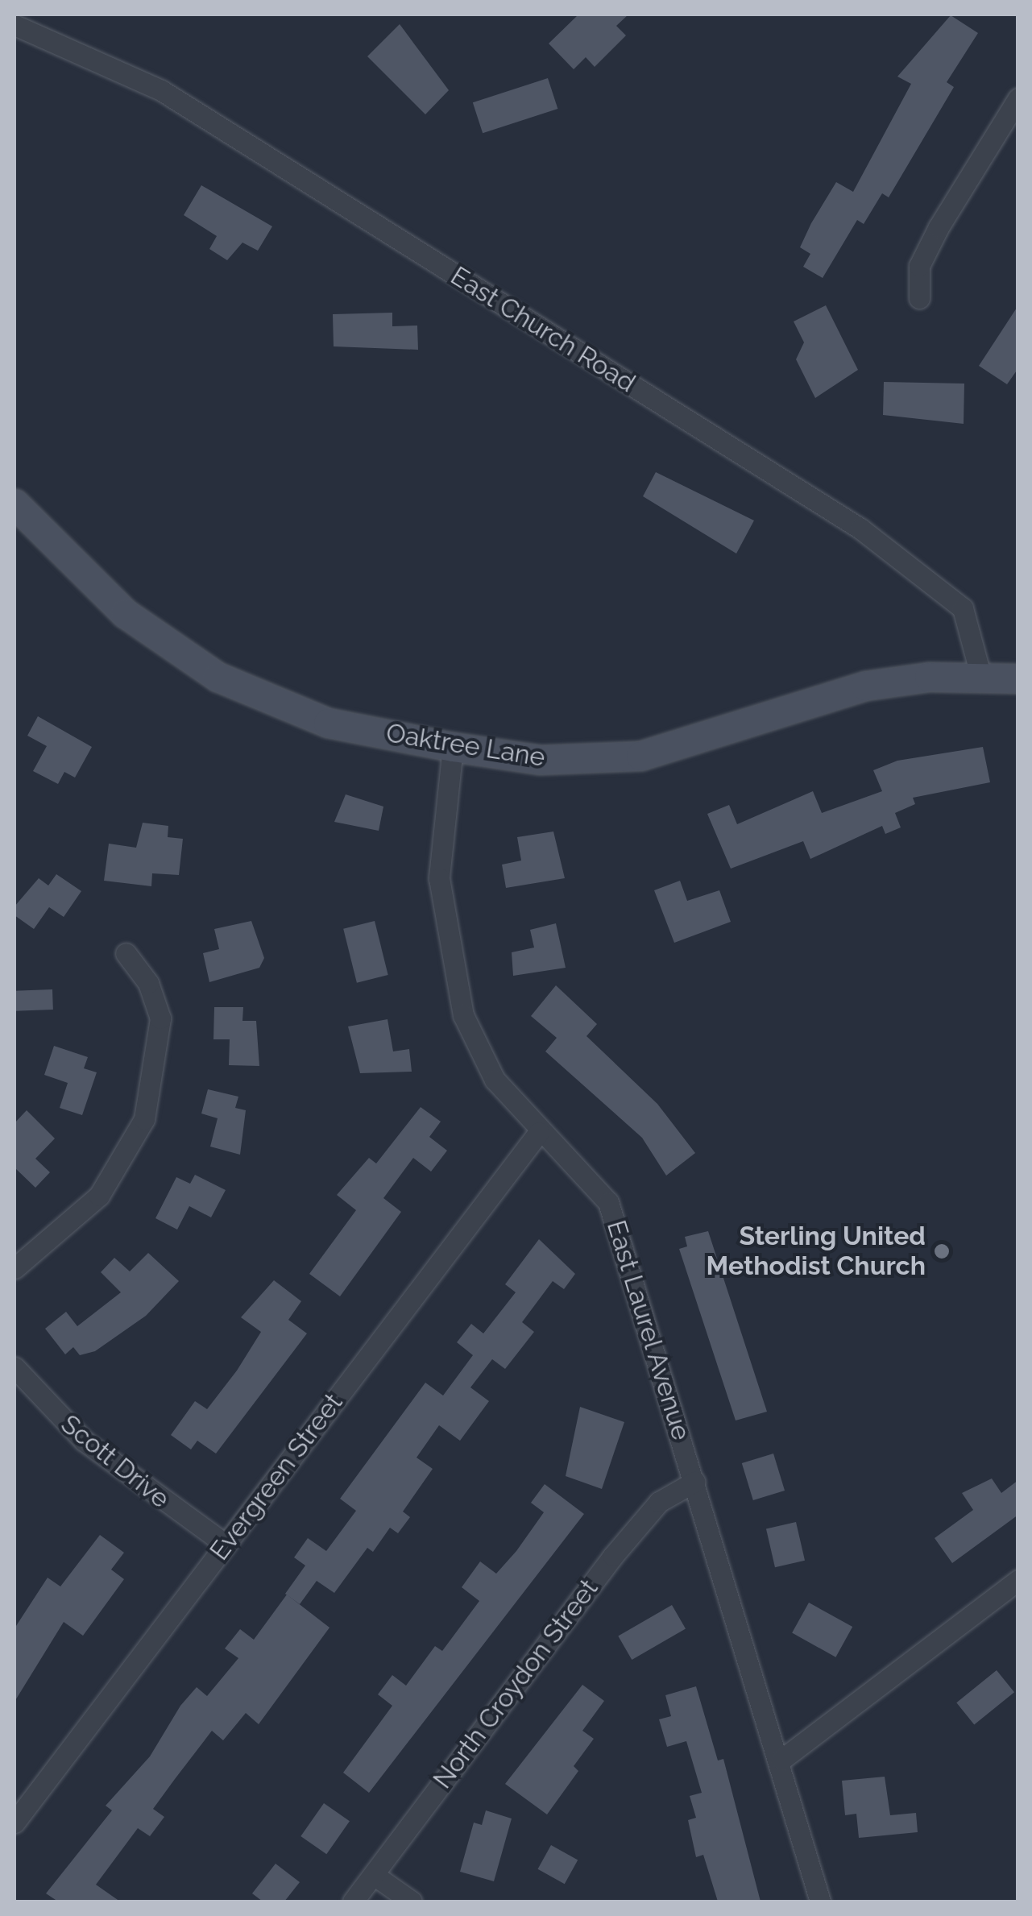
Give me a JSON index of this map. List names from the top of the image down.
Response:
{
  "streets": {
    "street": [
      "East Church Road",
      "Oaktree Lane",
      "East Laurel Avenue",
      "Scott Drive",
      "Evergreen Street",
      "North Croydon Street"
    ]
  },
  "crossings": [
    ["East Church Road", "Oaktree Lane"],
    ["Oaktree Lane", "East Laurel Avenue"],
    ["East Laurel Avenue", "Evergreen Street"],
    ["East Laurel Avenue", "North Croydon Street"],
    ["Scott Drive", "Evergreen Street"]
  ],
  "places": ["Sterling United Methodist Church"]
}
